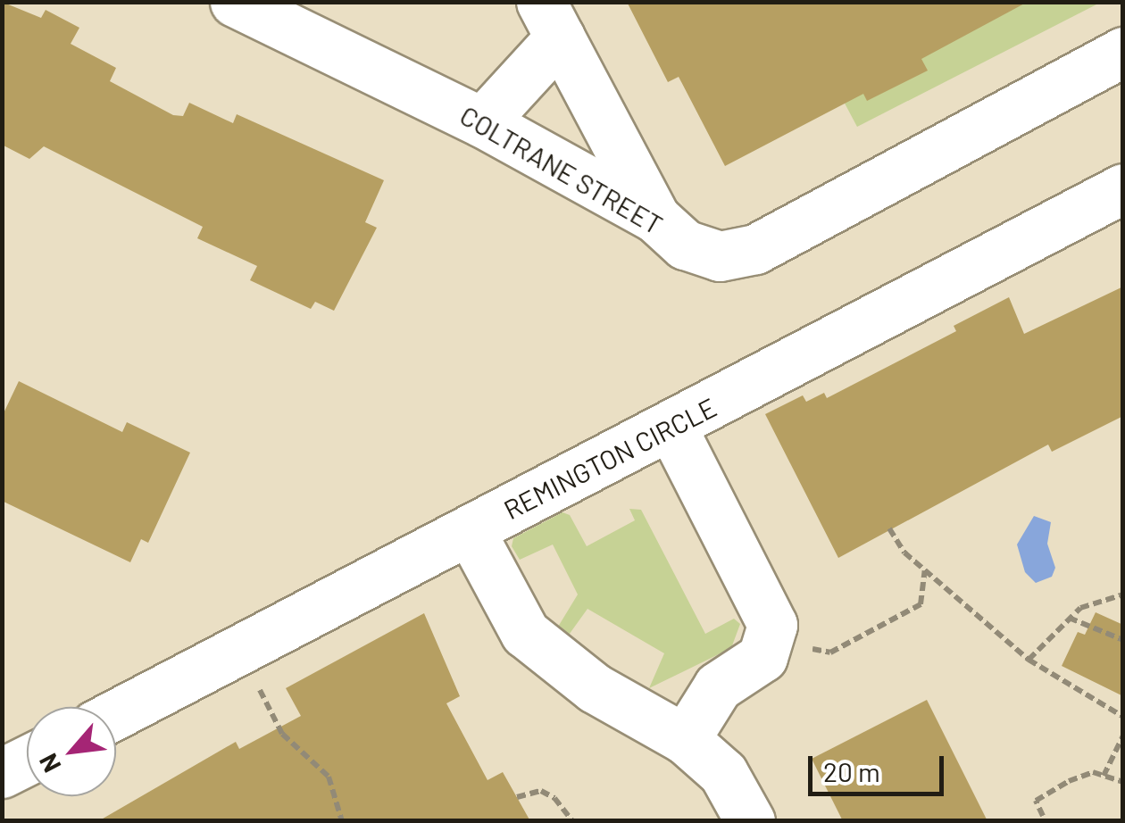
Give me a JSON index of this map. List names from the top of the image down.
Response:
{
  "streets": {
    "lane": ["COLTRANE STREET", "REMINGTON CIRCLE"]
  },
  "scale_bar": "20 m",
  "north": "bottom left"
}
